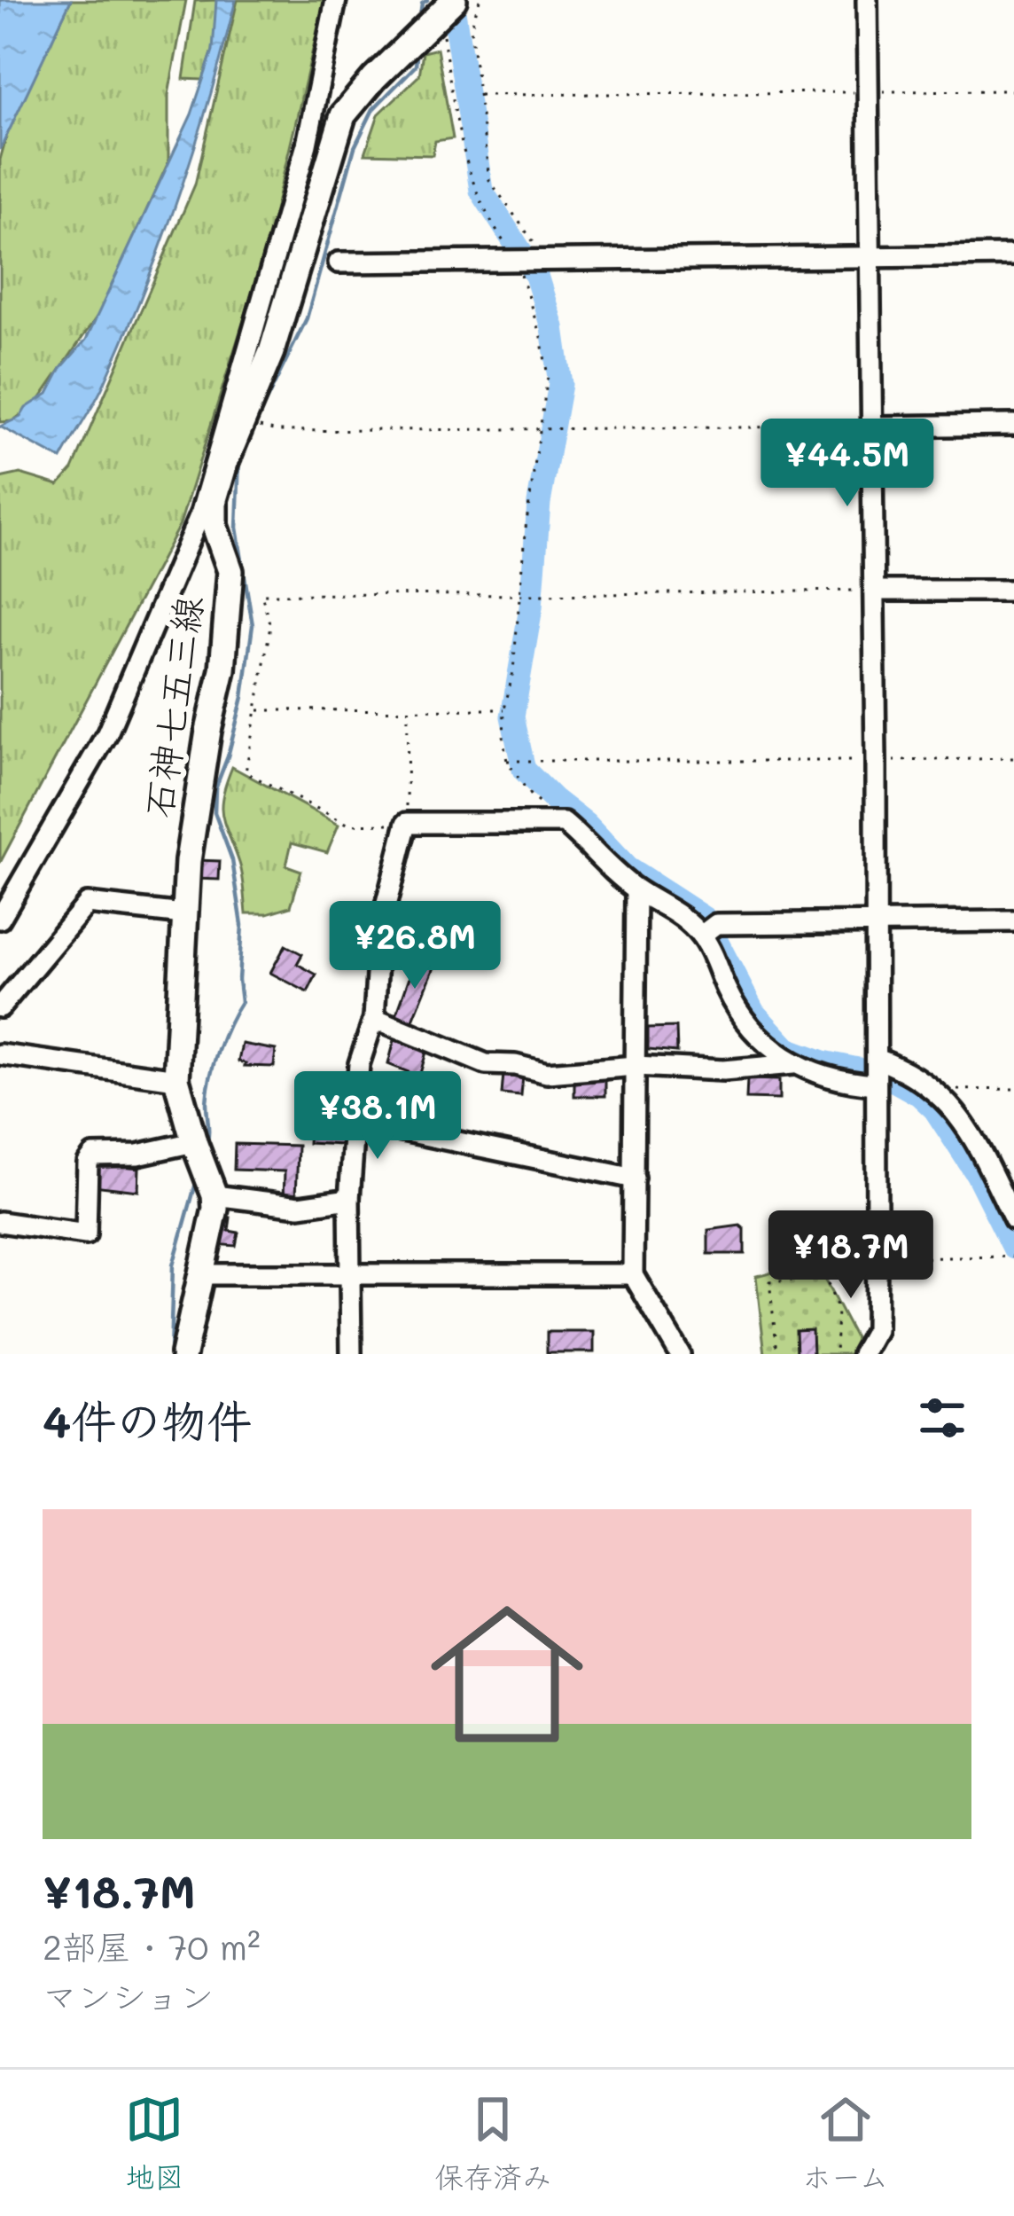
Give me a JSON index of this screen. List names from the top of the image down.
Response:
{
  "streets": {
    "main road": ["石神七五三線"]
  },
  "page": {
    "price": [
      "¥44.5M",
      "¥26.8M",
      "¥38.1M",
      "¥18.7M"
    ],
    "heading": "4件の物件",
    "list": [
      {
        "name": "¥18.7M",
        "note": "2部屋 · 70 m² · マンション"
      }
    ],
    "tabs": ["地図", "保存済み", "ホーム"]
  }
}
